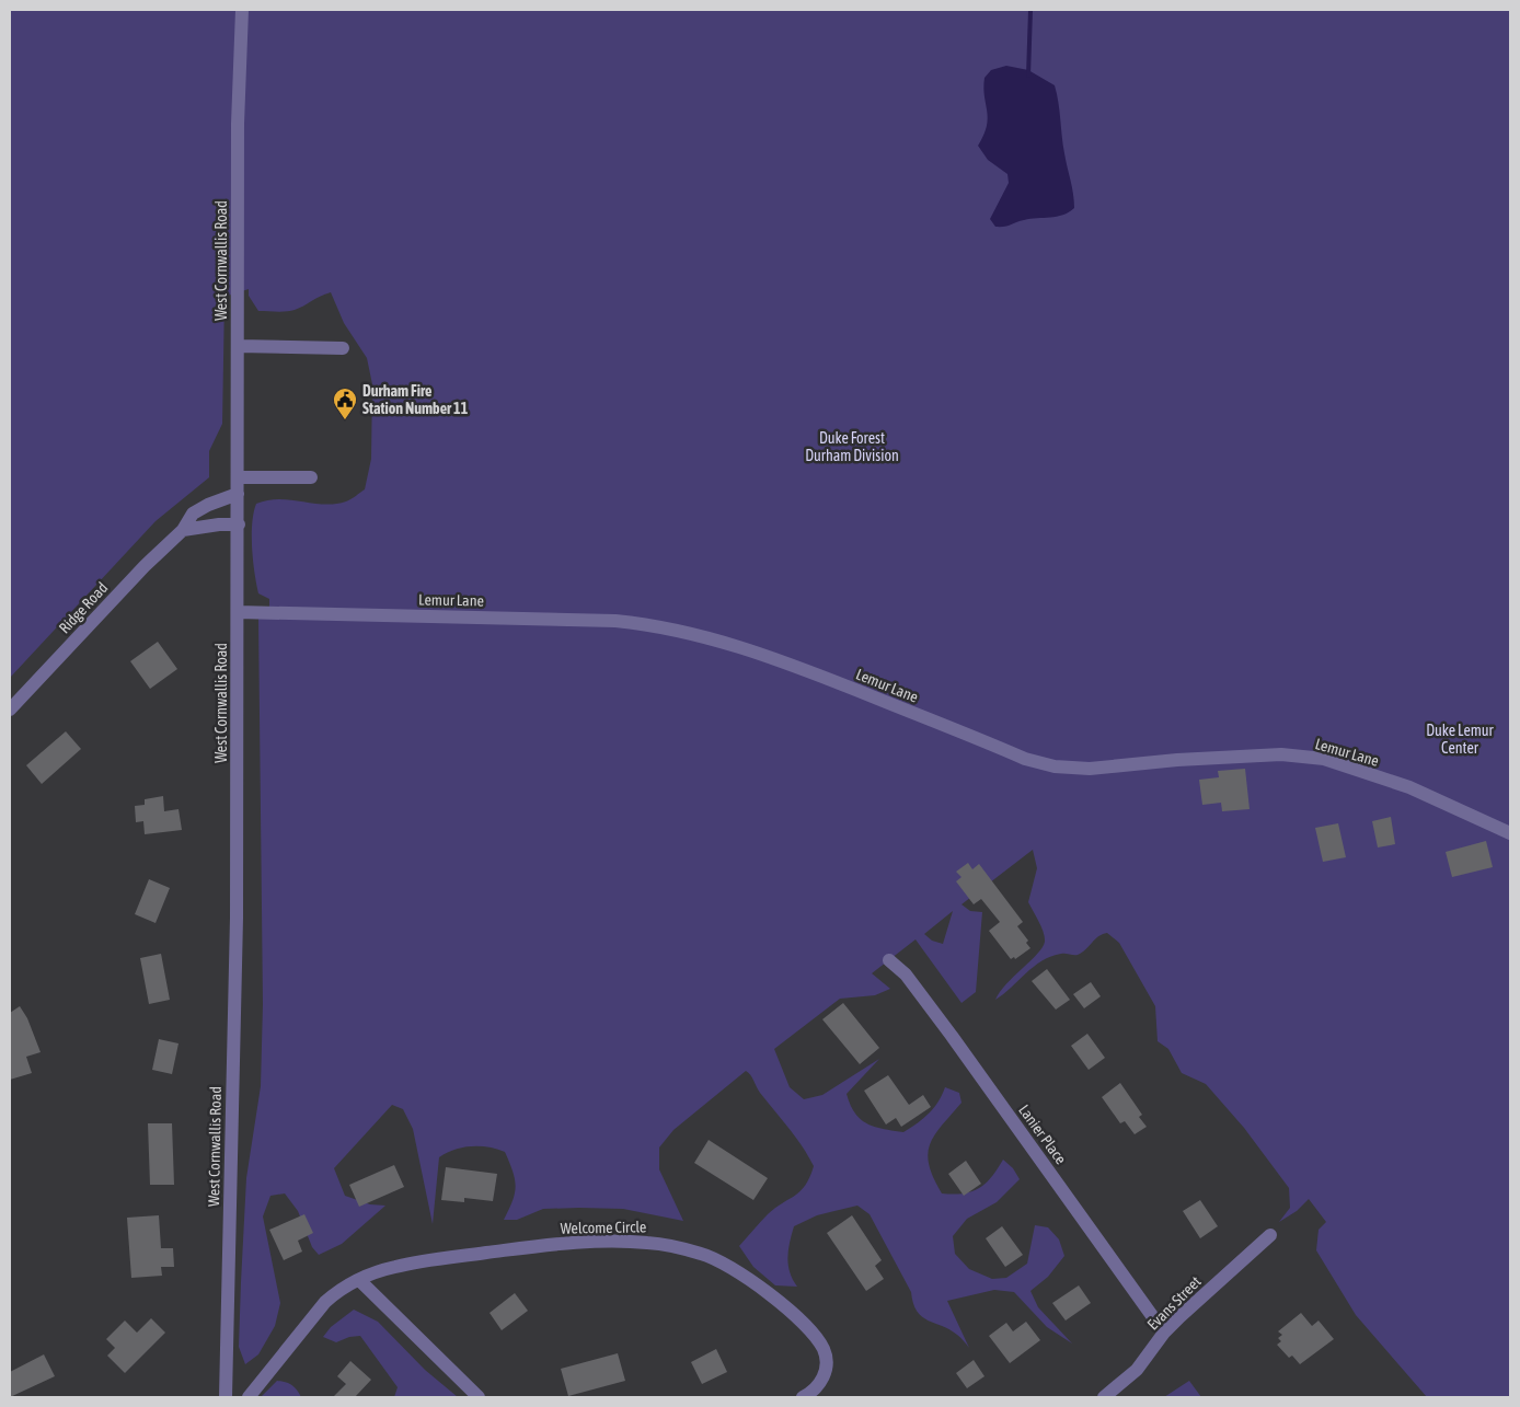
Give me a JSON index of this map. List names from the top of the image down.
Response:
{
  "streets": {
    "street": [
      "West Cornwallis Road",
      "Lemur Lane",
      "Ridge Road",
      "Lanier Place",
      "Welcome Circle",
      "Evans Street"
    ]
  },
  "crossings": [
    ["West Cornwallis Road", "Lemur Lane"],
    ["West Cornwallis Road", "Ridge Road"],
    ["Lanier Place", "Evans Street"]
  ],
  "parks": ["Duke Forest Durham Division", "Duke Lemur Center"],
  "places": {
    "public building": ["Durham Fire Station Number 11"]
  }
}
